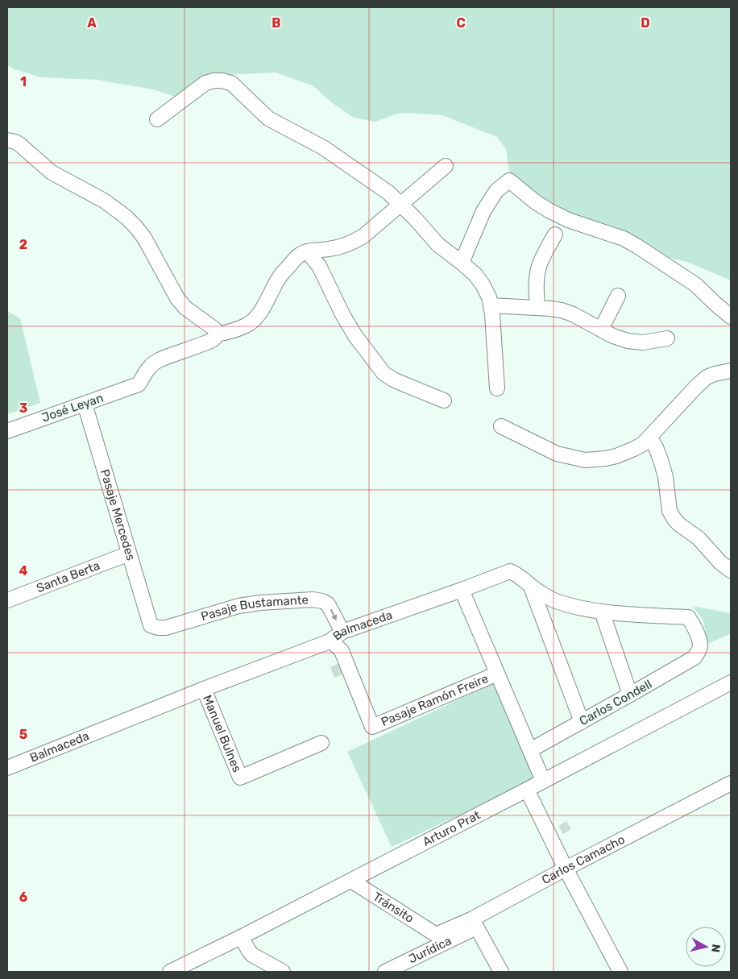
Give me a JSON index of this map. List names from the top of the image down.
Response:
{
  "streets": {
    "street": [
      "José Leyan",
      "Pasaje Mercedes",
      "Santa Berta",
      "Pasaje Bustamante",
      "Balmaceda",
      "Pasaje Ramón Freire",
      "Carlos Condell",
      "Manuel Bulnes",
      "Arturo Prat",
      "Carlos Camacho",
      "Tránsito",
      "Jurídica"
    ]
  },
  "crossings": [
    ["José Leyan", "Pasaje Mercedes"],
    ["Pasaje Mercedes", "Santa Berta"],
    ["Pasaje Mercedes", "Pasaje Bustamante"],
    ["Pasaje Bustamante", "Balmaceda"],
    ["Balmaceda", "Pasaje Ramón Freire"],
    ["Balmaceda", "Carlos Condell"],
    ["Balmaceda", "Manuel Bulnes"],
    ["Arturo Prat", "Tránsito"],
    ["Carlos Camacho", "Tránsito"],
    ["Carlos Camacho", "Jurídica"]
  ],
  "one_way": ["Pasaje Bustamante"],
  "north": "right",
  "grid": {
    "columns": [
      "A",
      "B",
      "C",
      "D"
    ],
    "rows": [
      "1",
      "2",
      "3",
      "4",
      "5",
      "6"
    ]
  }
}
